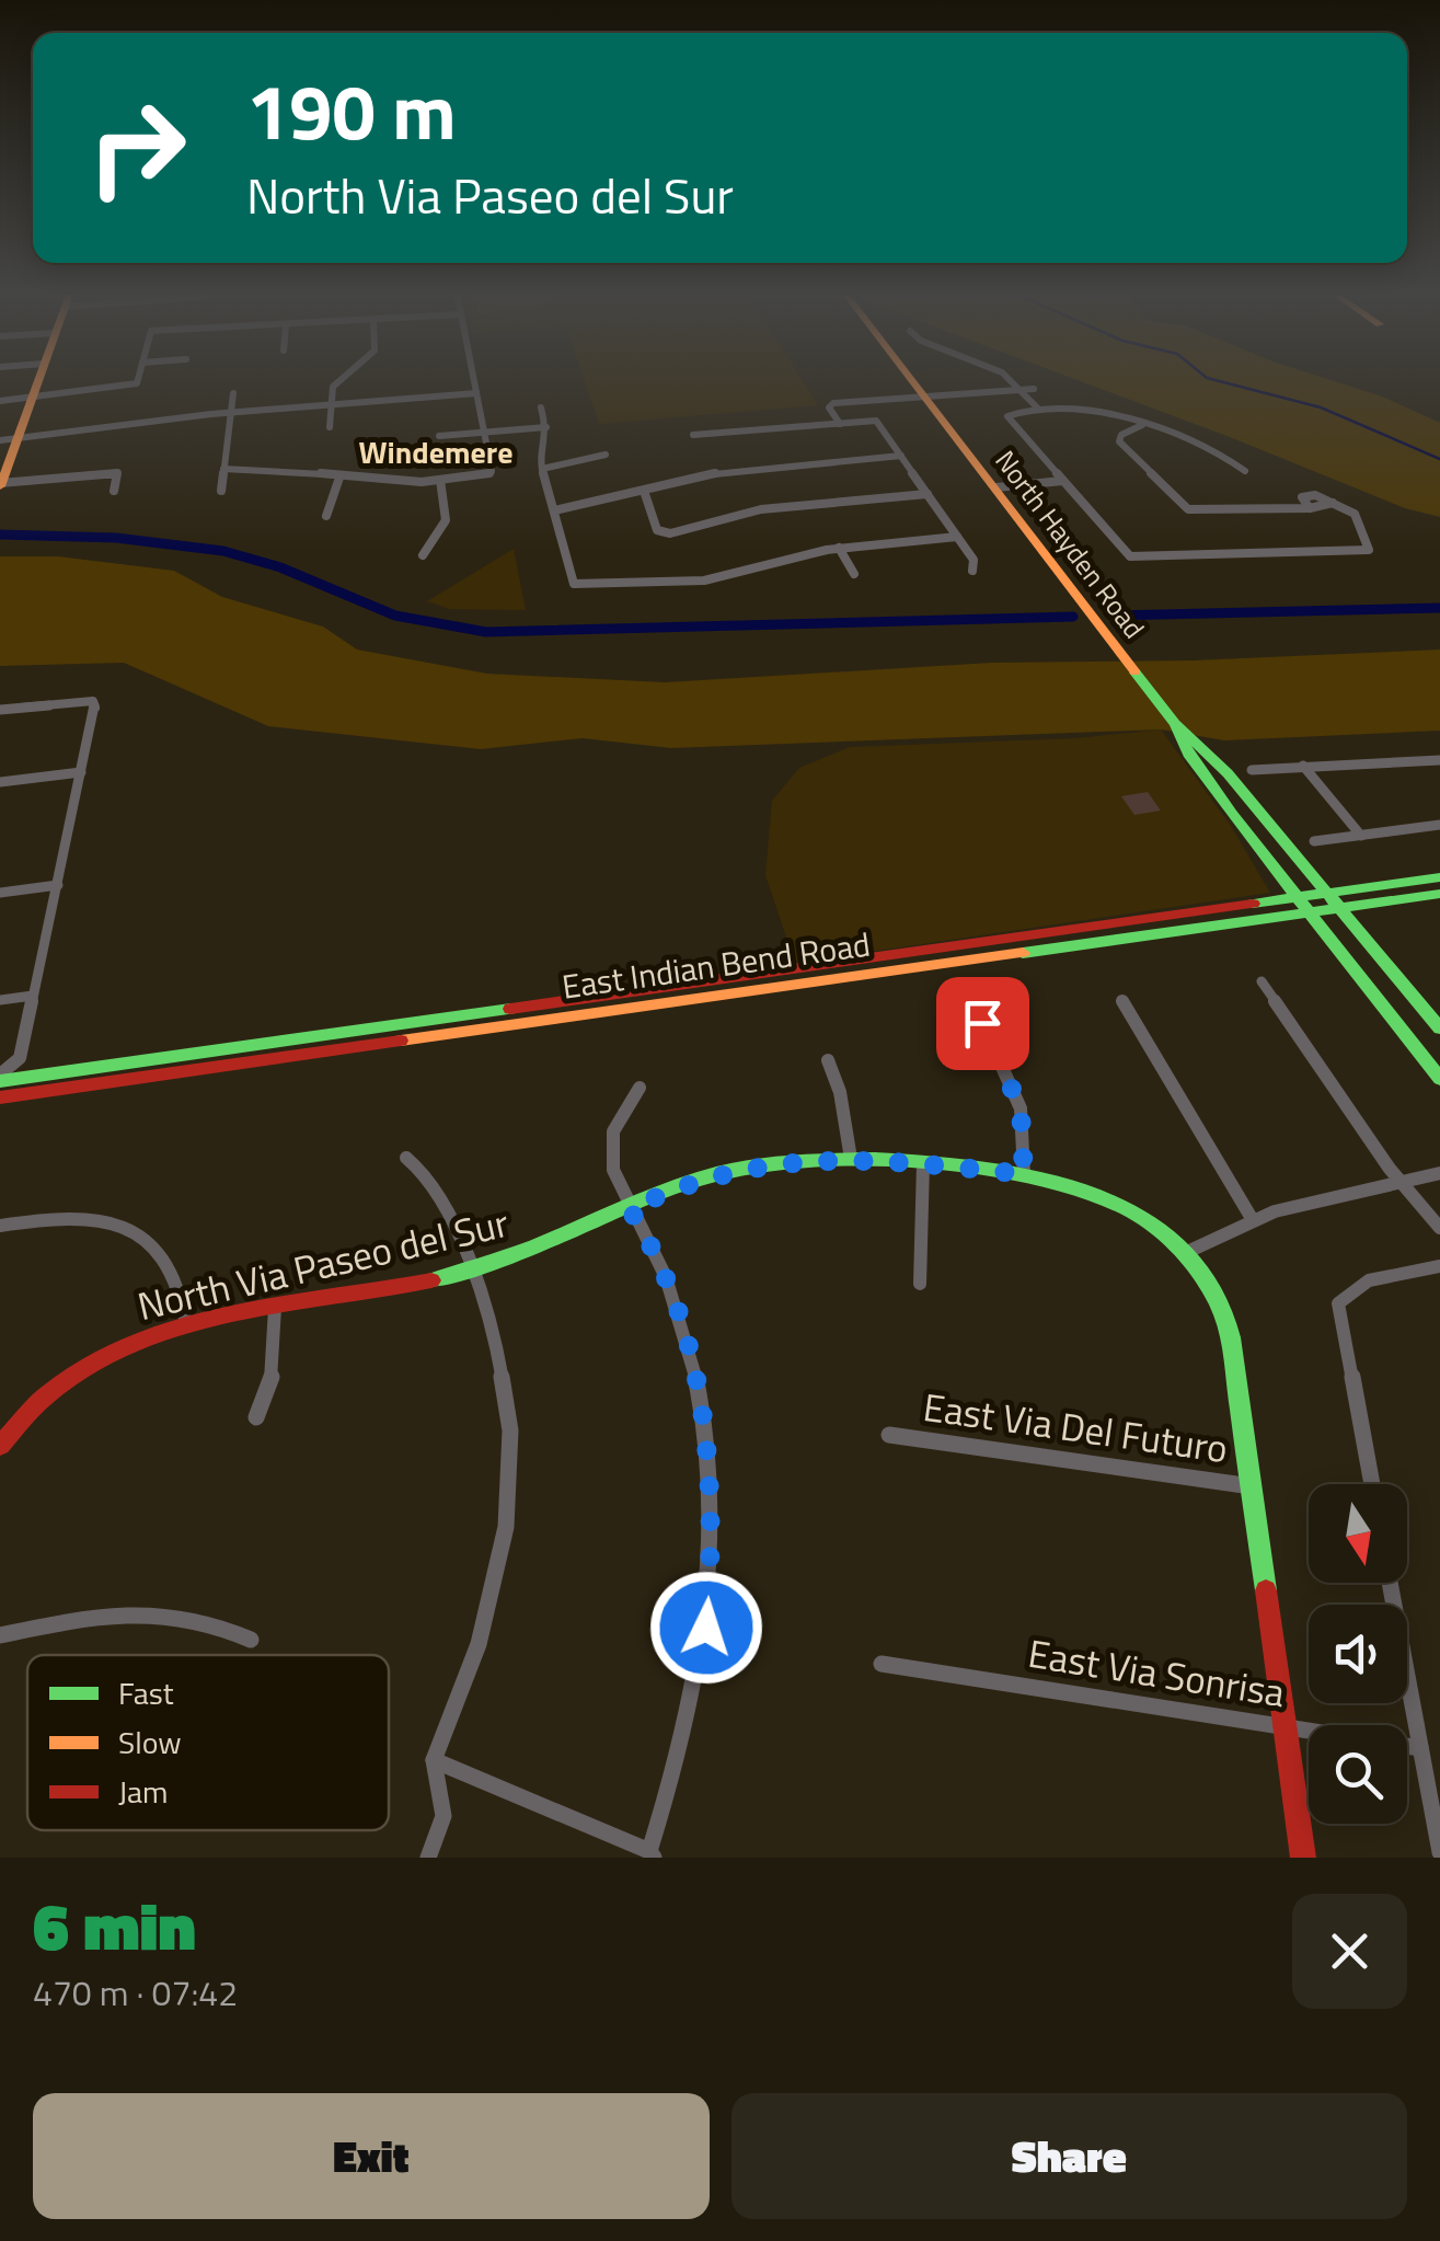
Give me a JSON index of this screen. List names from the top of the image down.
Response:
{
  "streets": {
    "main road": ["North Hayden Road", "East Indian Bend Road", "North Via Paseo del Sur"],
    "street": ["East Via Del Futuro", "East Via Sonrisa"]
  },
  "crossings": [
    ["North Hayden Road", "East Indian Bend Road"]
  ],
  "districts": ["Windemere"],
  "legend": ["Fast", "Slow", "Jam"],
  "north": "bottom",
  "page": {
    "turn": ["190 m", "North Via Paseo del Sur"],
    "heading": ["6 min", "470 m · 07:42"],
    "buttons": ["Exit", "Share"]
  }
}
